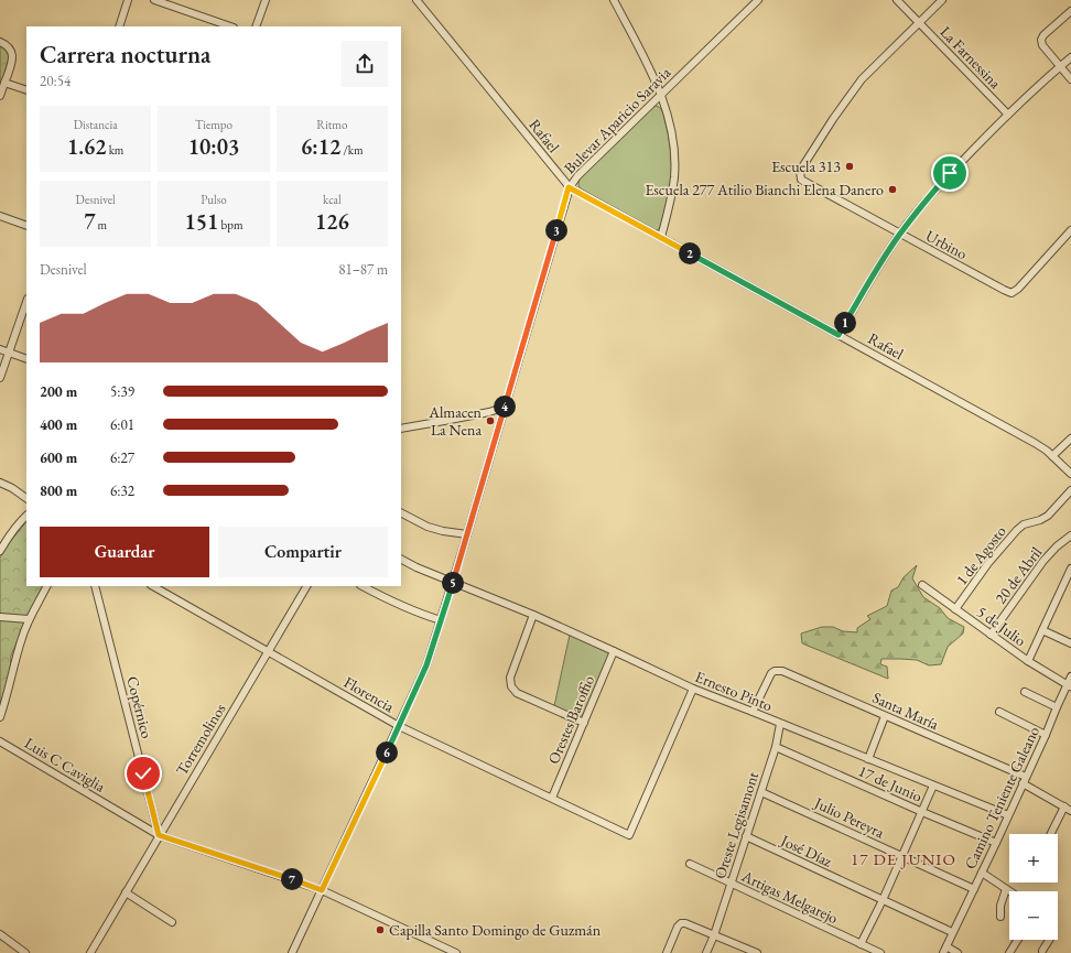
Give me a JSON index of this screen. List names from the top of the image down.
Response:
{
  "streets": {
    "street": [
      "La Farnessina",
      "Bulevar Aparicio Saravia",
      "Rafael",
      "Urbino",
      "1 de Agosto",
      "20 de Abril",
      "5 de Julio",
      "Ernesto Pinto",
      "Florencia",
      "Copérnico",
      "Santa María",
      "Orestes Baroffio",
      "Torremolinos",
      "Luis C Caviglia",
      "17 de Junio",
      "Camino Teniente Galeano",
      "Julio Pereyra",
      "Oreste Legisamont",
      "José Díaz",
      "Artigas Melgarejo"
    ]
  },
  "crossings": [
    ["La Farnessina", "Urbino"],
    ["Bulevar Aparicio Saravia", "Rafael"],
    ["Bulevar Aparicio Saravia", "Ernesto Pinto"],
    ["Bulevar Aparicio Saravia", "Florencia"],
    ["Bulevar Aparicio Saravia", "Luis C Caviglia"],
    ["1 de Agosto", "5 de Julio"],
    ["20 de Abril", "5 de Julio"],
    ["5 de Julio", "Camino Teniente Galeano"],
    ["Ernesto Pinto", "Florencia"],
    ["Ernesto Pinto", "Santa María"],
    ["Ernesto Pinto", "Orestes Baroffio"],
    ["Ernesto Pinto", "Camino Teniente Galeano"],
    ["Ernesto Pinto", "Oreste Legisamont"],
    ["Florencia", "Orestes Baroffio"],
    ["Florencia", "Torremolinos"],
    ["Copérnico", "Torremolinos"],
    ["Copérnico", "Luis C Caviglia"],
    ["Santa María", "Camino Teniente Galeano"],
    ["Torremolinos", "Luis C Caviglia"],
    ["17 de Junio", "Camino Teniente Galeano"],
    ["17 de Junio", "Oreste Legisamont"],
    ["Camino Teniente Galeano", "Julio Pereyra"],
    ["Camino Teniente Galeano", "José Díaz"],
    ["Julio Pereyra", "Oreste Legisamont"],
    ["Oreste Legisamont", "José Díaz"],
    ["Oreste Legisamont", "Artigas Melgarejo"]
  ],
  "districts": ["17 DE JUNIO"],
  "places": [
    "Escuela 313",
    "Escuela 277 Atilio Bianchi Elena Danero",
    "Almacen La Nena",
    "Capilla Santo Domingo de Guzmán"
  ],
  "page": {
    "heading": ["Carrera nocturna", "20:54"],
    "stats": [
      ["Distancia", "1.62 km"],
      ["Tiempo", "10:03"],
      ["Ritmo", "6:12 /km"],
      ["Desnivel", "7 m"],
      ["Pulso", "151 bpm"],
      ["kcal", "126"]
    ],
    "pins": [
      "3",
      "2",
      "1",
      "4",
      "5",
      "6",
      "7"
    ],
    "chart": ["Desnivel", "81–87 m"],
    "list": [
      {
        "name": "200 m",
        "note": "5:39"
      },
      {
        "name": "400 m",
        "note": "6:01"
      },
      {
        "name": "600 m",
        "note": "6:27"
      },
      {
        "name": "800 m",
        "note": "6:32"
      }
    ],
    "buttons": ["Guardar", "Compartir"],
    "map_buttons": ["+", "−"]
  }
}
